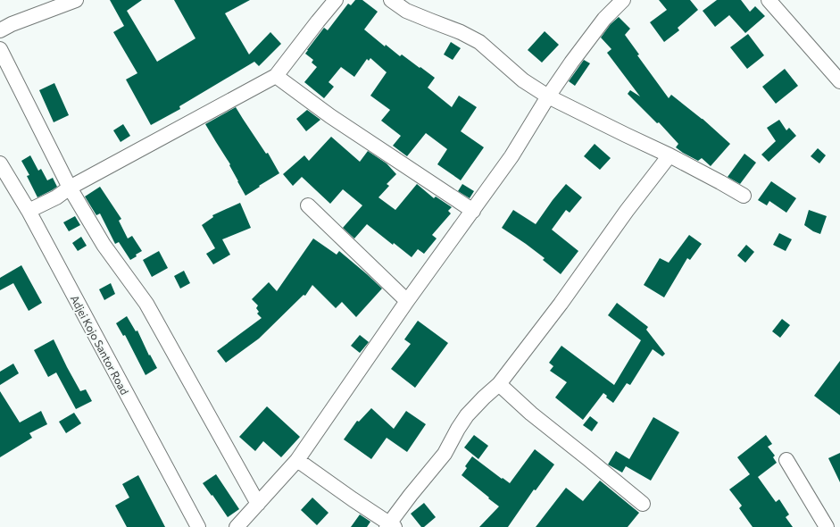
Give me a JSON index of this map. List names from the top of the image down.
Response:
{
  "streets": {
    "street": ["Adjei Kojo Santor Road"]
  }
}
